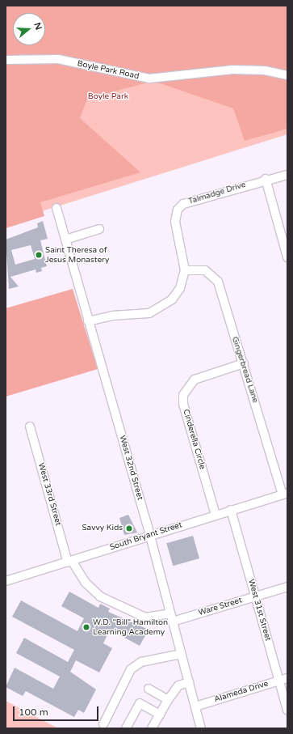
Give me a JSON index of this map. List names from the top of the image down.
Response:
{
  "streets": {
    "street": [
      "Boyle Park Road",
      "Talmadge Drive",
      "Gingerbread Lane",
      "Cinderella Circle",
      "West 32nd Street",
      "West 33rd Street",
      "South Bryant Street",
      "Ware Street",
      "West 31st Street",
      "Alameda Drive"
    ]
  },
  "crossings": [
    ["Talmadge Drive", "Gingerbread Lane"],
    ["Gingerbread Lane", "Cinderella Circle"],
    ["Gingerbread Lane", "South Bryant Street"],
    ["Cinderella Circle", "South Bryant Street"],
    ["West 32nd Street", "South Bryant Street"],
    ["West 32nd Street", "Ware Street"],
    ["West 32nd Street", "Alameda Drive"],
    ["West 33rd Street", "South Bryant Street"],
    ["West 33rd Street", "Ware Street"],
    ["South Bryant Street", "West 31st Street"],
    ["Ware Street", "West 31st Street"],
    ["West 31st Street", "Alameda Drive"]
  ],
  "parks": ["Boyle Park"],
  "places": ["Saint Theresa of Jesus Monastery", "Savvy Kids", "W.D. \"Bill\" Hamilton Learning Academy"],
  "scale_bar": "100 m",
  "north": "right"
}
